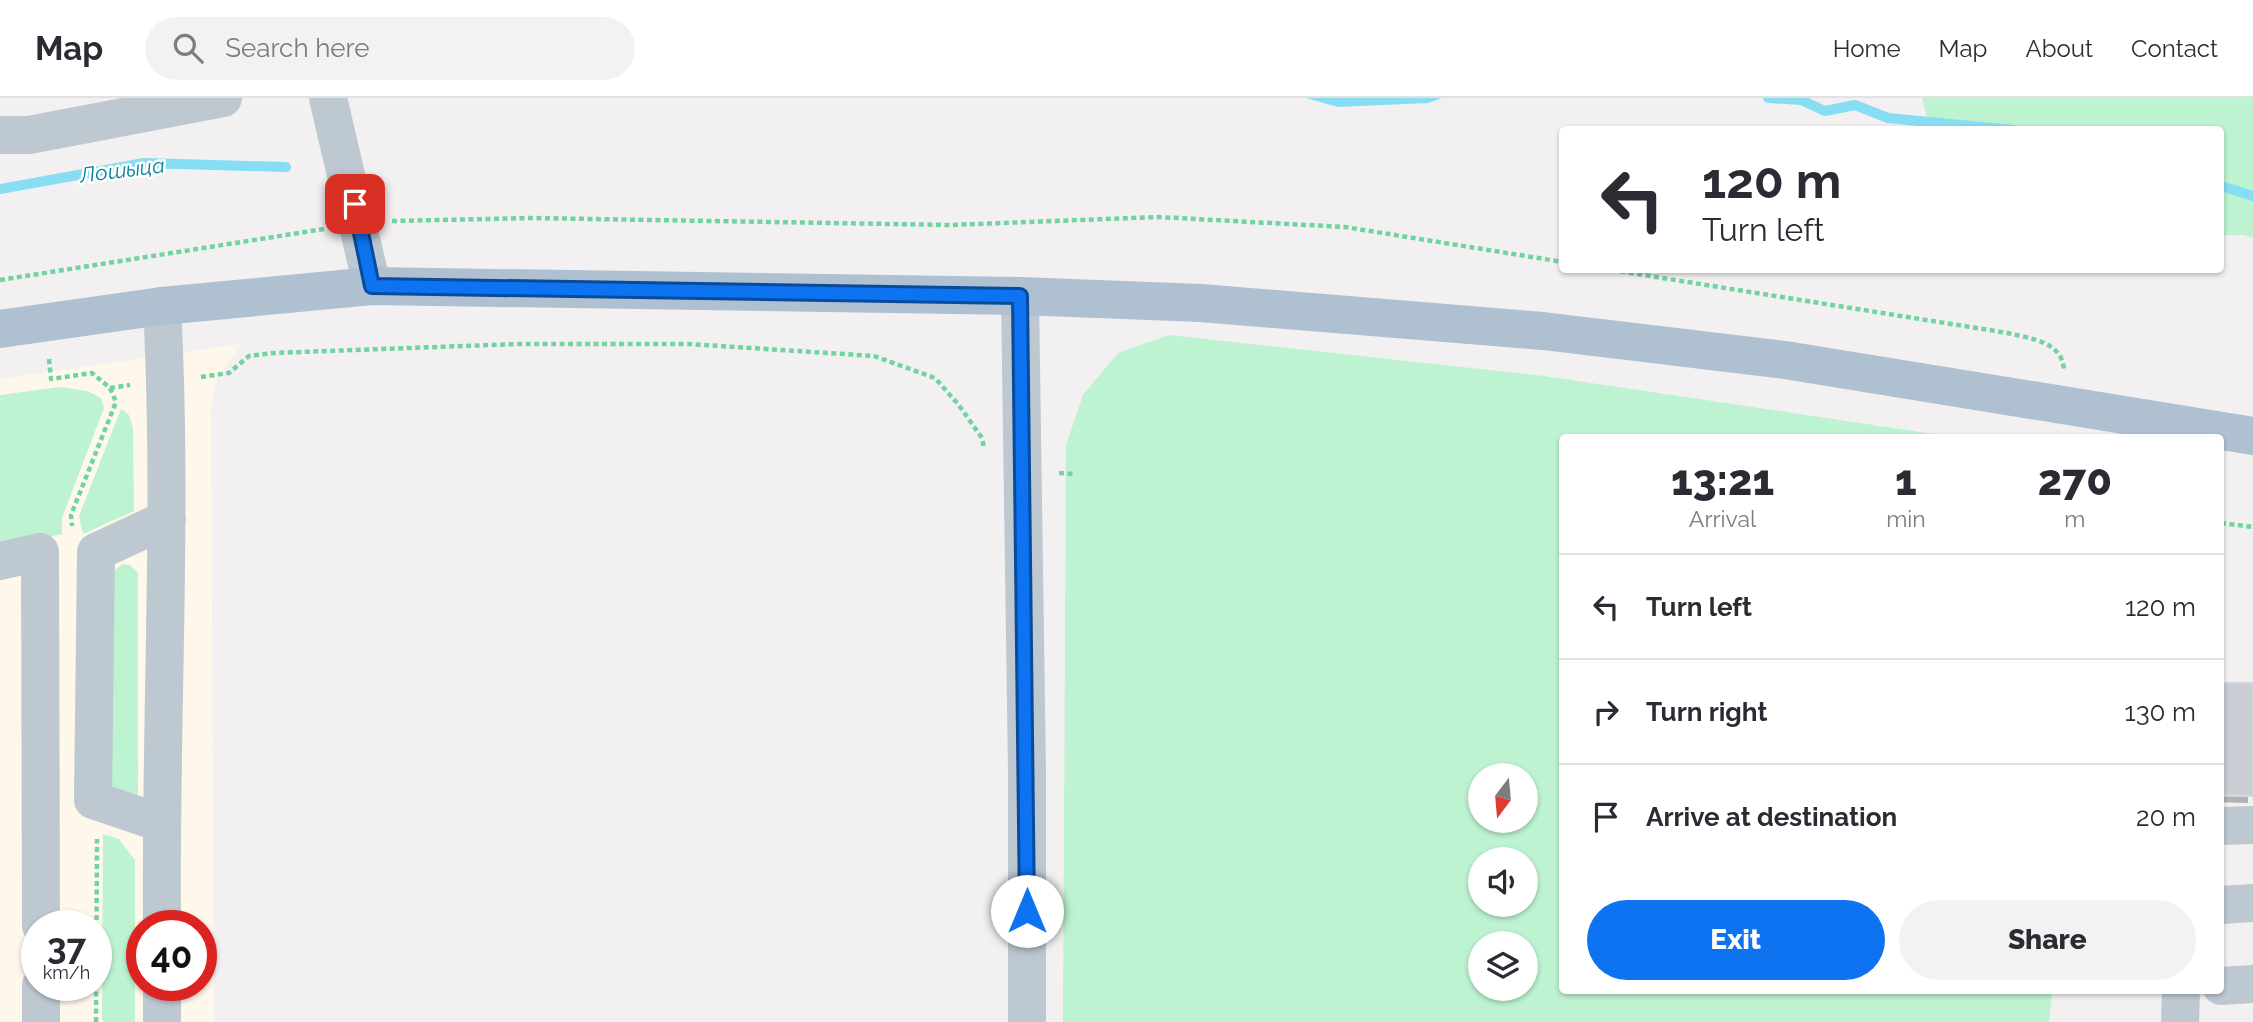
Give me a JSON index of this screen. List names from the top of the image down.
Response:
{
  "water": ["Лошыца"],
  "north": "bottom",
  "page": {
    "header": "Map",
    "search": "Search here",
    "nav": [
      "Home",
      "Map",
      "About",
      "Contact"
    ],
    "turn": ["120 m", "Turn left"],
    "eta": [
      "13:21",
      "Arrival",
      "1",
      "min",
      "270",
      "m"
    ],
    "list": [
      {
        "name": "Turn left",
        "value": "120 m"
      },
      {
        "name": "Turn right",
        "value": "130 m"
      },
      {
        "name": "Arrive at destination",
        "value": "20 m"
      }
    ],
    "buttons": ["Exit", "Share"],
    "speed": "37 km/h",
    "limit": "40"
  }
}
